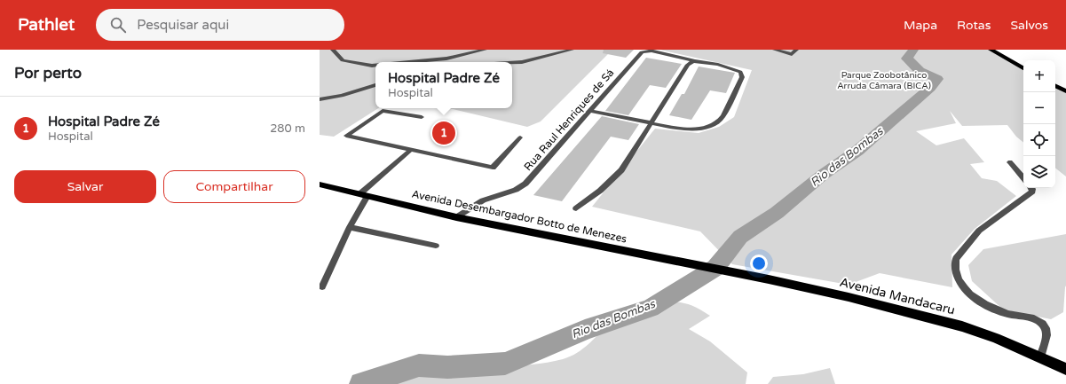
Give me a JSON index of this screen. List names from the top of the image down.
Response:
{
  "streets": {
    "main road": ["Avenida Desembargador Botto de Menezes", "Avenida Mandacaru"],
    "street": ["Rua Raul Henriques de Sá"]
  },
  "crossings": [
    ["Rua Raul Henriques de Sá", "Avenida Desembargador Botto de Menezes"],
    ["Avenida Desembargador Botto de Menezes", "Avenida Mandacaru"]
  ],
  "water": ["Rio das Bombas"],
  "parks": ["Parque Zoobotânico Arruda Câmara (BICA)"],
  "page": {
    "header": "Pathlet",
    "search": "Pesquisar aqui",
    "nav": ["Mapa", "Rotas", "Salvos"],
    "heading": "Por perto",
    "map_buttons": ["+", "−"],
    "popup": ["Hospital Padre Zé", "Hospital"],
    "list": [
      {
        "mark": "1",
        "name": "Hospital Padre Zé",
        "note": "Hospital",
        "value": "280 m"
      }
    ],
    "pins": "1",
    "buttons": ["Salvar", "Compartilhar"]
  }
}
